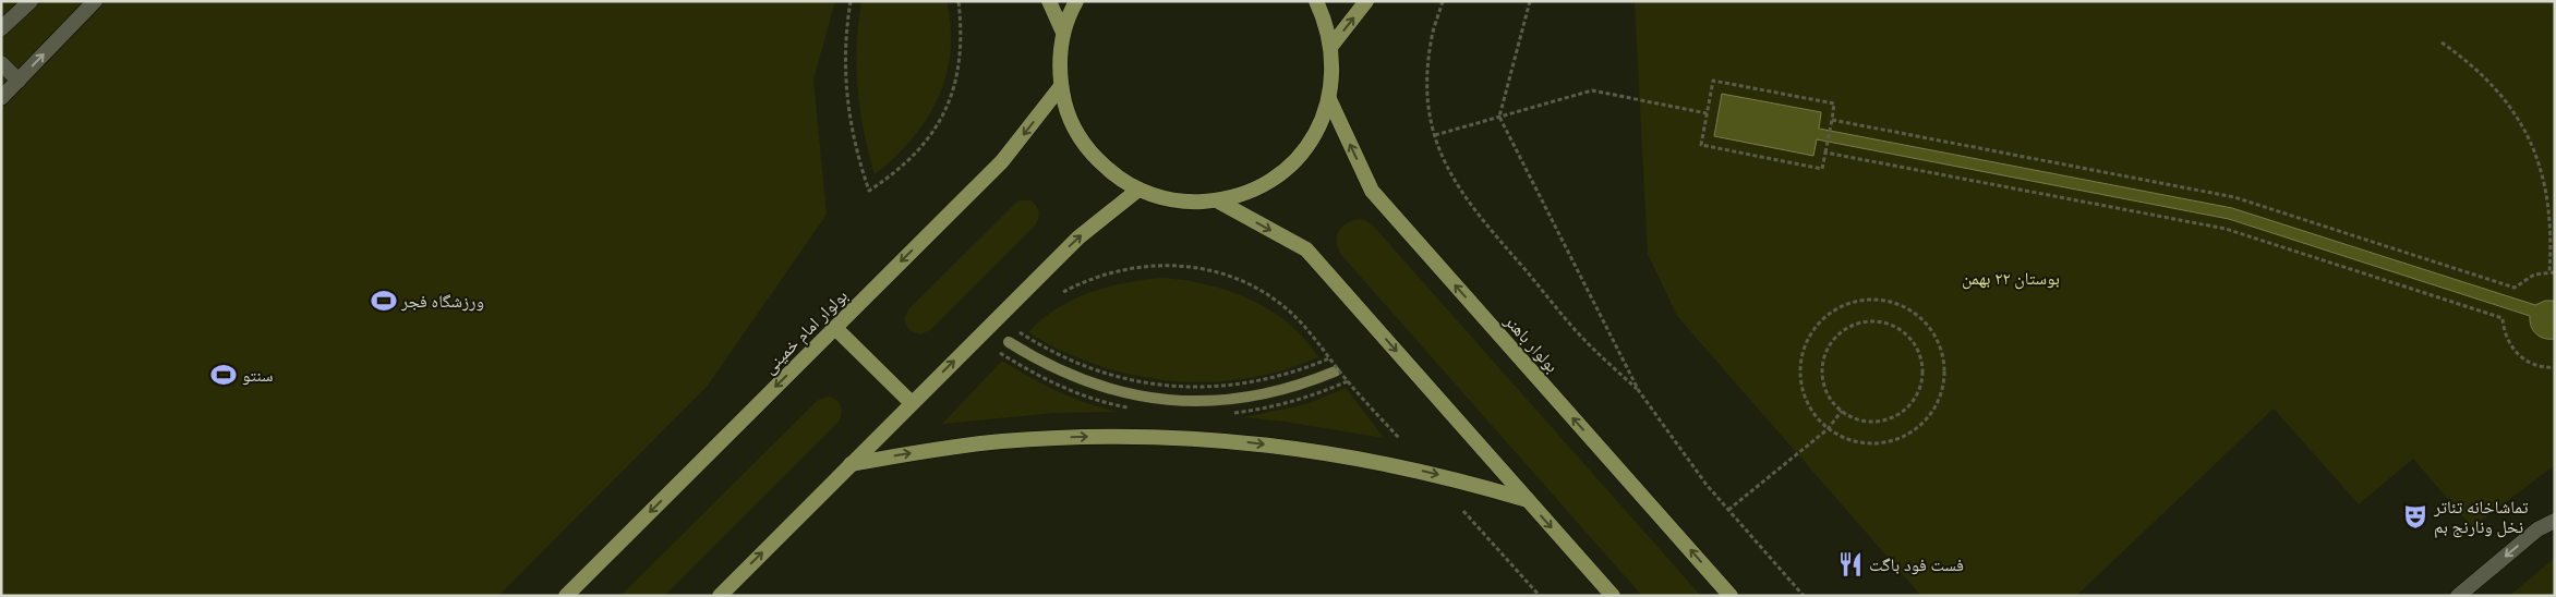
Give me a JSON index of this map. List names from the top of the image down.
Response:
{
  "streets": {
    "main road": ["بولوار امام خمینی", "بولوار باهنر"]
  },
  "parks": ["بوستان ۲۲ بهمن"],
  "places": {
    "sports": ["ورزشگاه فجر", "سنتو"],
    "theatre": ["تماشاخانه تئاتر نخل ونارنج بم"],
    "restaurant": ["فست فود باگت"]
  }
}
